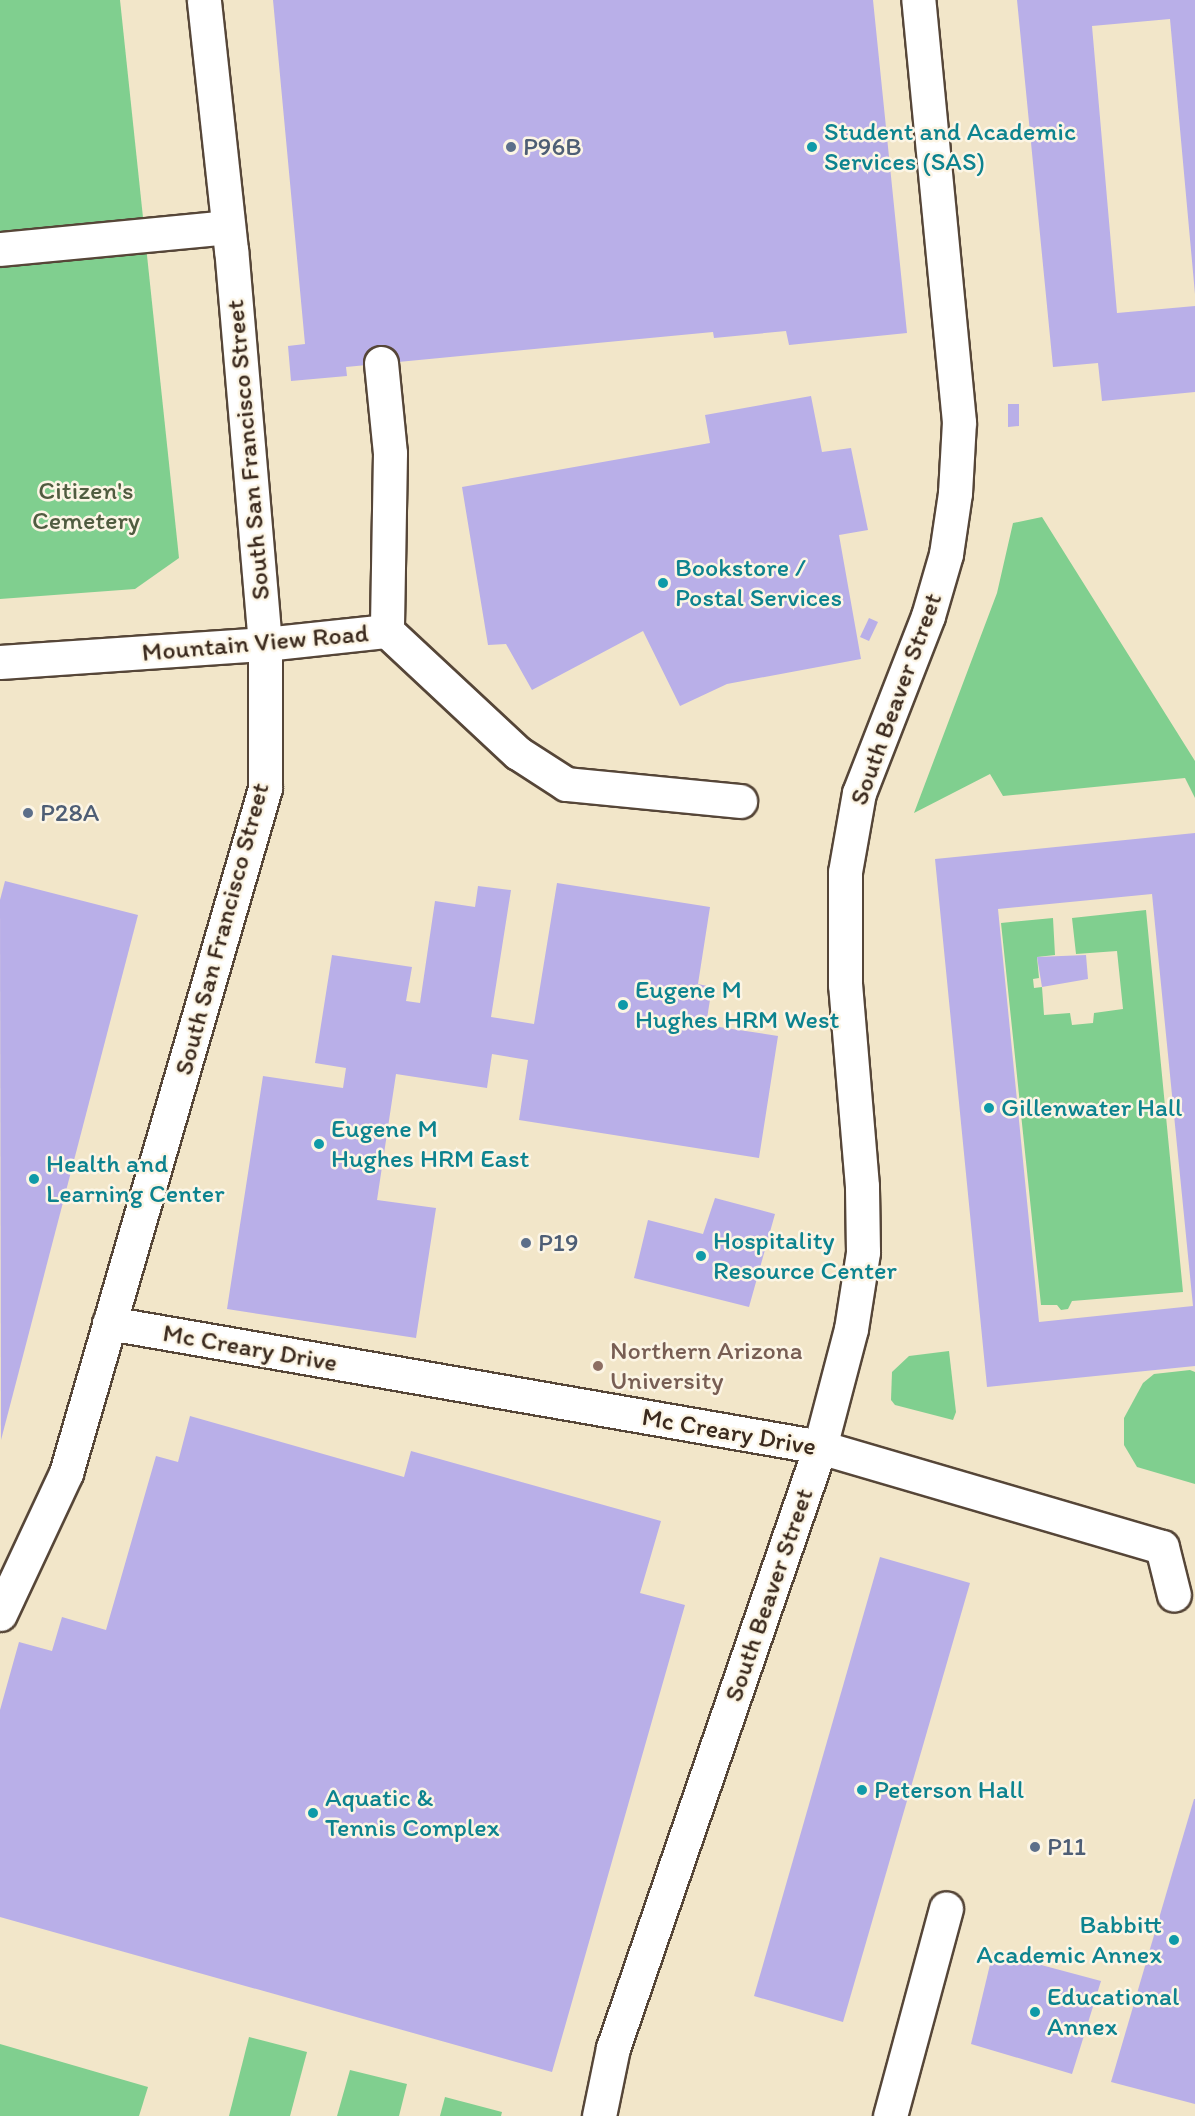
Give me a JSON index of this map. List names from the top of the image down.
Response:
{
  "streets": {
    "street": [
      "South San Francisco Street",
      "Mountain View Road",
      "South Beaver Street",
      "Mc Creary Drive"
    ]
  },
  "crossings": [
    ["South San Francisco Street", "Mountain View Road"],
    ["South San Francisco Street", "Mc Creary Drive"],
    ["South Beaver Street", "Mc Creary Drive"]
  ],
  "parks": ["Citizen's Cemetery"],
  "places": [
    "P96B",
    "Student and Academic Services (SAS)",
    "Bookstore / Postal Services",
    "P28A",
    "Eugene M Hughes HRM West",
    "Gillenwater Hall",
    "Eugene M Hughes HRM East",
    "Health and Learning Center",
    "P19",
    "Hospitality Resource Center",
    "Northern Arizona University",
    "Peterson Hall",
    "Aquatic & Tennis Complex",
    "P11",
    "Babbitt Academic Annex",
    "Educational Annex"
  ]
}
